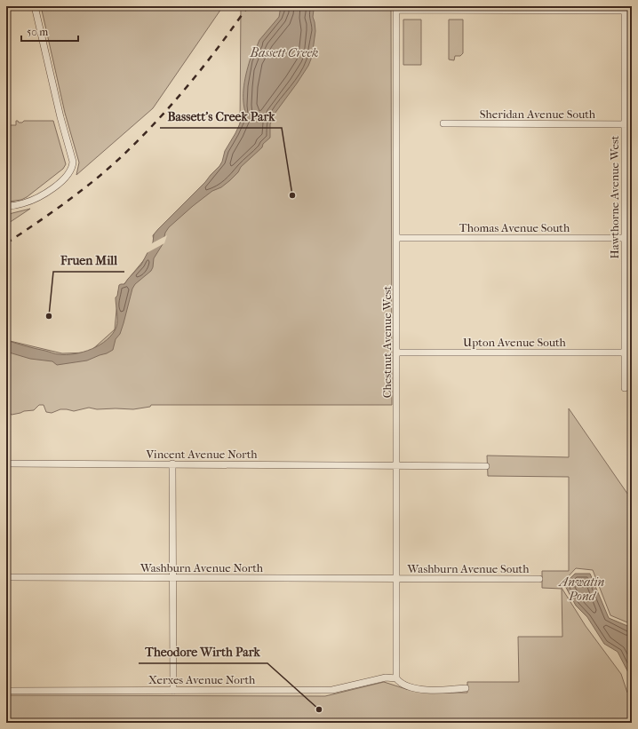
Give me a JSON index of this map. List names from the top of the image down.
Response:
{
  "streets": {
    "street": [
      "Sheridan Avenue South",
      "Hawthorne Avenue West",
      "Thomas Avenue South",
      "Chestnut Avenue West",
      "Upton Avenue South",
      "Vincent Avenue North",
      "Washburn Avenue North",
      "Washburn Avenue South",
      "Xerxes Avenue North"
    ]
  },
  "crossings": [
    ["Sheridan Avenue South", "Hawthorne Avenue West"],
    ["Hawthorne Avenue West", "Thomas Avenue South"],
    ["Hawthorne Avenue West", "Upton Avenue South"],
    ["Thomas Avenue South", "Chestnut Avenue West"],
    ["Chestnut Avenue West", "Upton Avenue South"],
    ["Chestnut Avenue West", "Vincent Avenue North"],
    ["Chestnut Avenue West", "Washburn Avenue North"],
    ["Chestnut Avenue West", "Washburn Avenue South"],
    ["Chestnut Avenue West", "Xerxes Avenue North"],
    ["Washburn Avenue North", "Washburn Avenue South"]
  ],
  "water": ["Bassett Creek", "Anwatin Pond"],
  "places": ["Bassett's Creek Park", "Fruen Mill", "Theodore Wirth Park"],
  "scale_bar": "50 m"
}
